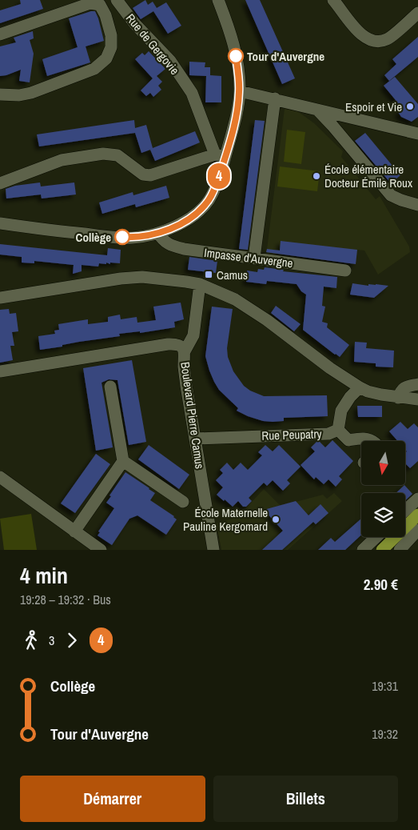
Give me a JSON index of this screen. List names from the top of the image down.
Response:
{
  "streets": {
    "street": [
      "Rue de Gergovie",
      "Impasse d'Auvergne",
      "Boulevard Pierre Camus",
      "Rue Peupatry"
    ]
  },
  "crossings": [
    ["Boulevard Pierre Camus", "Rue Peupatry"]
  ],
  "places": {
    "other": [
      "Tour d'Auvergne",
      "Espoir et Vie",
      "École élémentaire Docteur Émile Roux",
      "Collège",
      "École Maternelle Pauline Kergomard"
    ],
    "transit": ["Camus"]
  },
  "lines": ["bus line 4"],
  "north": "bottom",
  "page": {
    "on_map": "4",
    "heading": ["4 min", "19:28 – 19:32 · Bus", "2.90 €"],
    "legs": ["3", "4"],
    "list": [
      {
        "name": "Collège",
        "value": "19:31"
      },
      {
        "name": "Tour d'Auvergne",
        "value": "19:32"
      }
    ],
    "buttons": ["Démarrer", "Billets"]
  }
}
